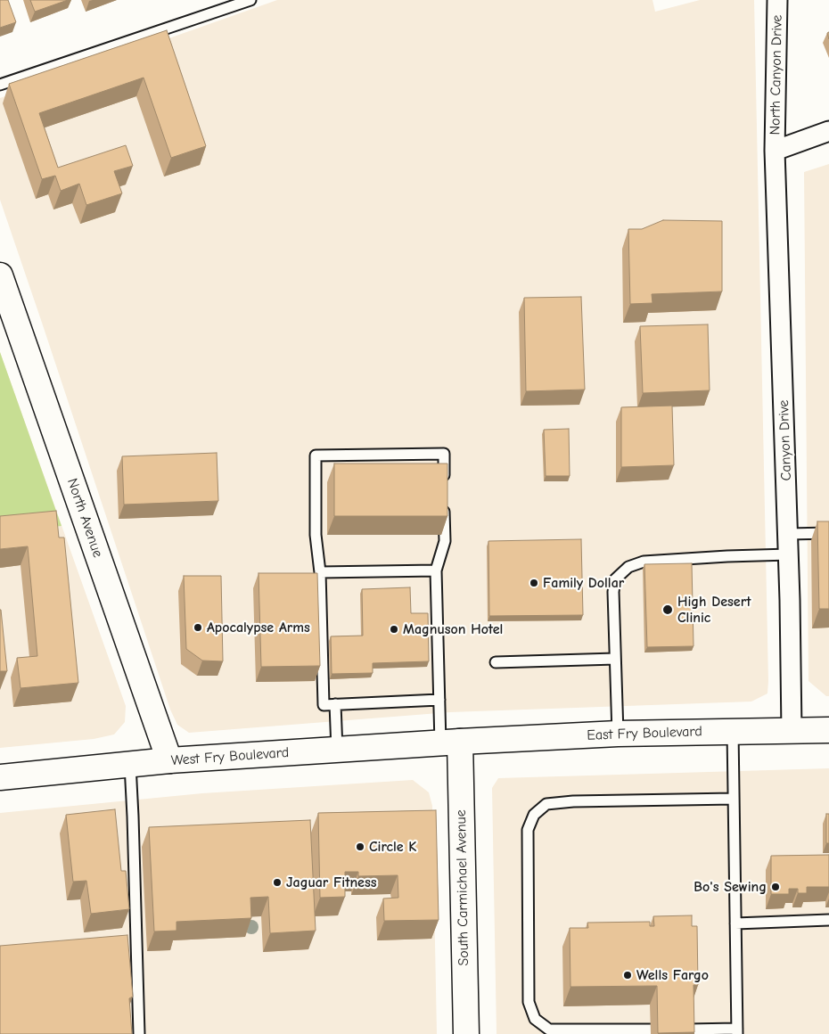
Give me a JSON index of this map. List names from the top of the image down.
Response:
{
  "streets": {
    "main road": [
      "North Avenue",
      "East Fry Boulevard",
      "West Fry Boulevard",
      "South Carmichael Avenue"
    ],
    "street": ["North Canyon Drive", "Canyon Drive"]
  },
  "crossings": [
    ["North Canyon Drive", "Canyon Drive"],
    ["Canyon Drive", "East Fry Boulevard"],
    ["North Avenue", "West Fry Boulevard"],
    ["East Fry Boulevard", "West Fry Boulevard"],
    ["East Fry Boulevard", "South Carmichael Avenue"],
    ["West Fry Boulevard", "South Carmichael Avenue"]
  ],
  "places": [
    "Family Dollar",
    "High Desert Clinic",
    "Apocalypse Arms",
    "Magnuson Hotel",
    "Circle K",
    "Jaguar Fitness",
    "Bo's Sewing",
    "Wells Fargo"
  ]
}
